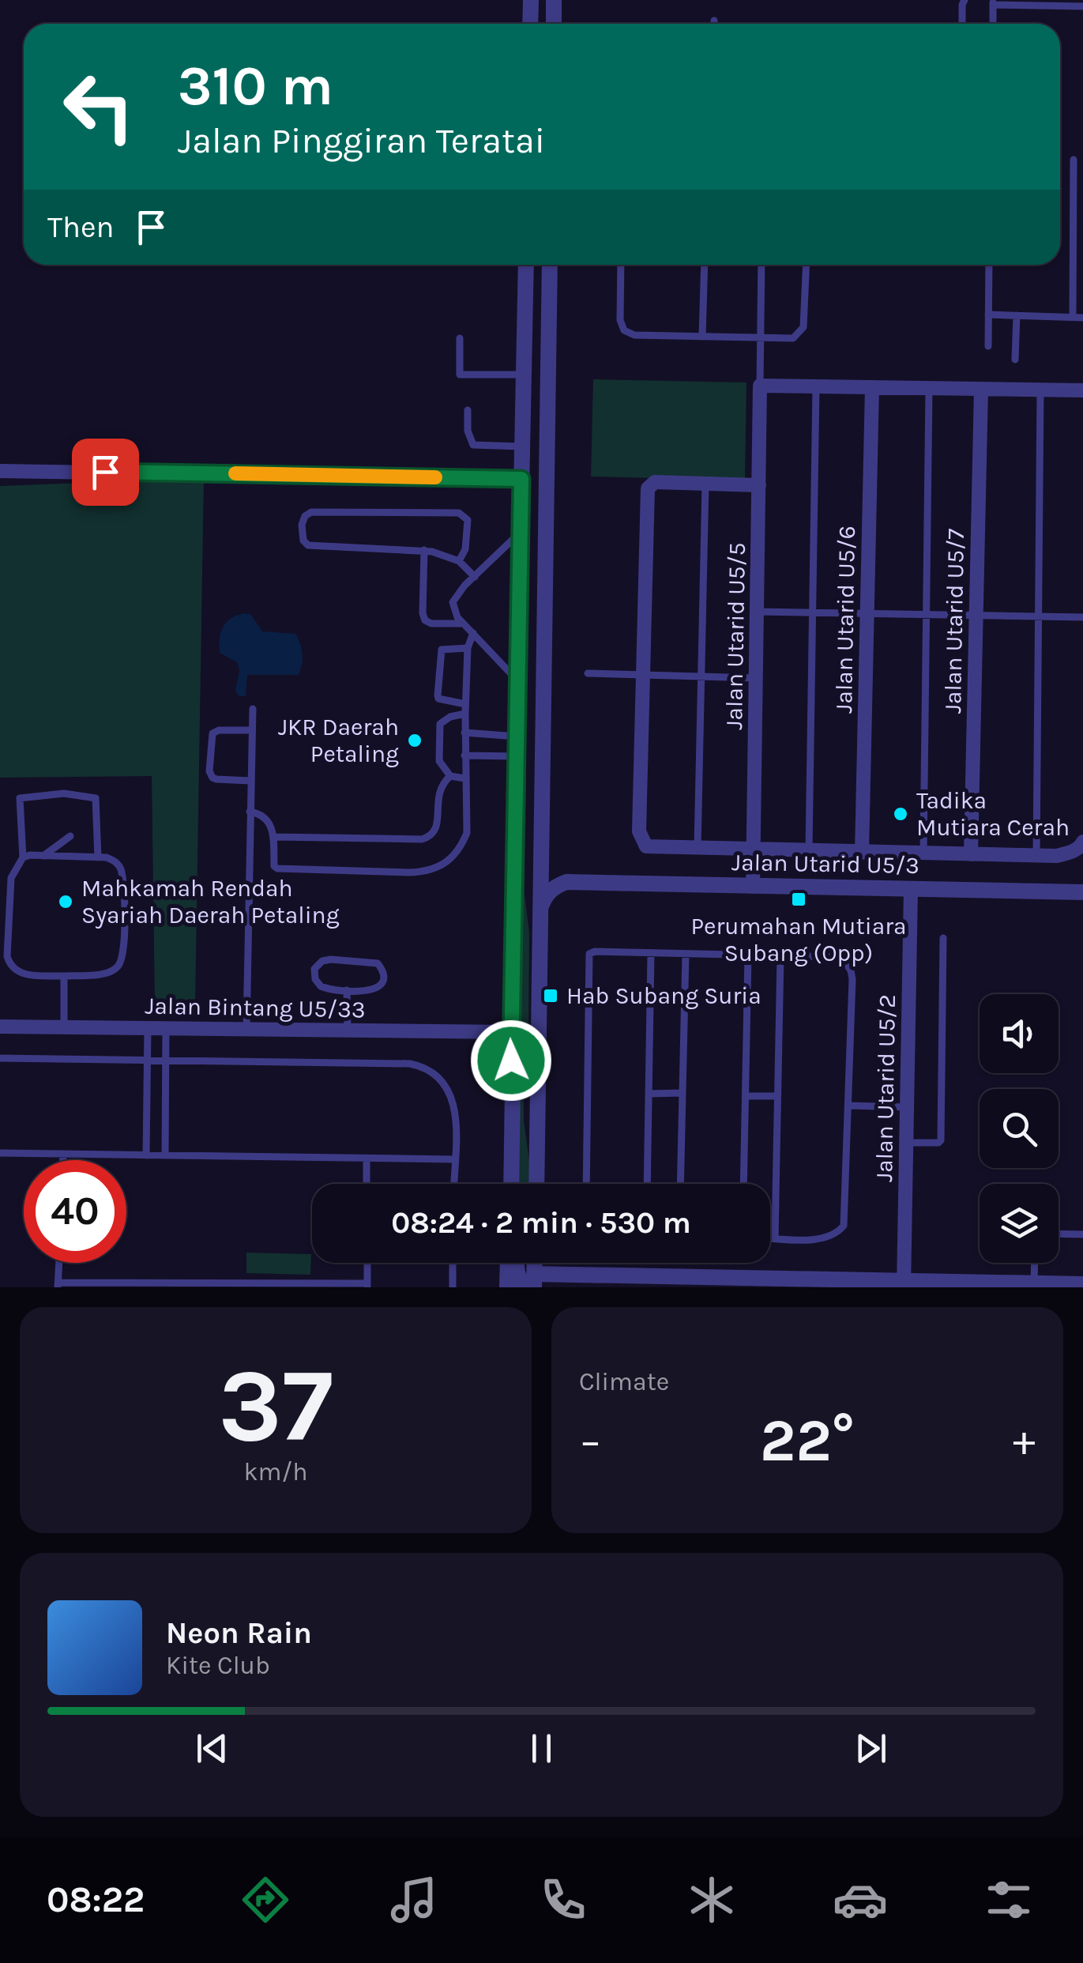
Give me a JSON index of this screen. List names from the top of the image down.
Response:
{
  "streets": {
    "street": [
      "Jalan Utarid U5/6",
      "Jalan Utarid U5/7",
      "Jalan Utarid U5/5",
      "Jalan Utarid U5/3",
      "Jalan Bintang U5/33",
      "Jalan Utarid U5/2"
    ]
  },
  "crossings": [
    ["Jalan Utarid U5/5", "Jalan Utarid U5/3"],
    ["Jalan Utarid U5/3", "Jalan Utarid U5/2"]
  ],
  "places": {
    "other": ["JKR Daerah Petaling", "Tadika Mutiara Cerah", "Mahkamah Rendah Syariah Daerah Petaling"],
    "transit": ["Perumahan Mutiara Subang (Opp)", "Hab Subang Suria"]
  },
  "page": {
    "turn": ["310 m", "Jalan Pinggiran Teratai"],
    "then": "Then",
    "limit": "40",
    "trip": "08:24 · 2 min · 530 m",
    "tile": [
      ["37", "km/h"],
      "Climate"
    ],
    "heat": ["−", "22°", "+"],
    "song": ["Neon Rain", "Kite Club"],
    "tabs": "08:22"
  }
}
